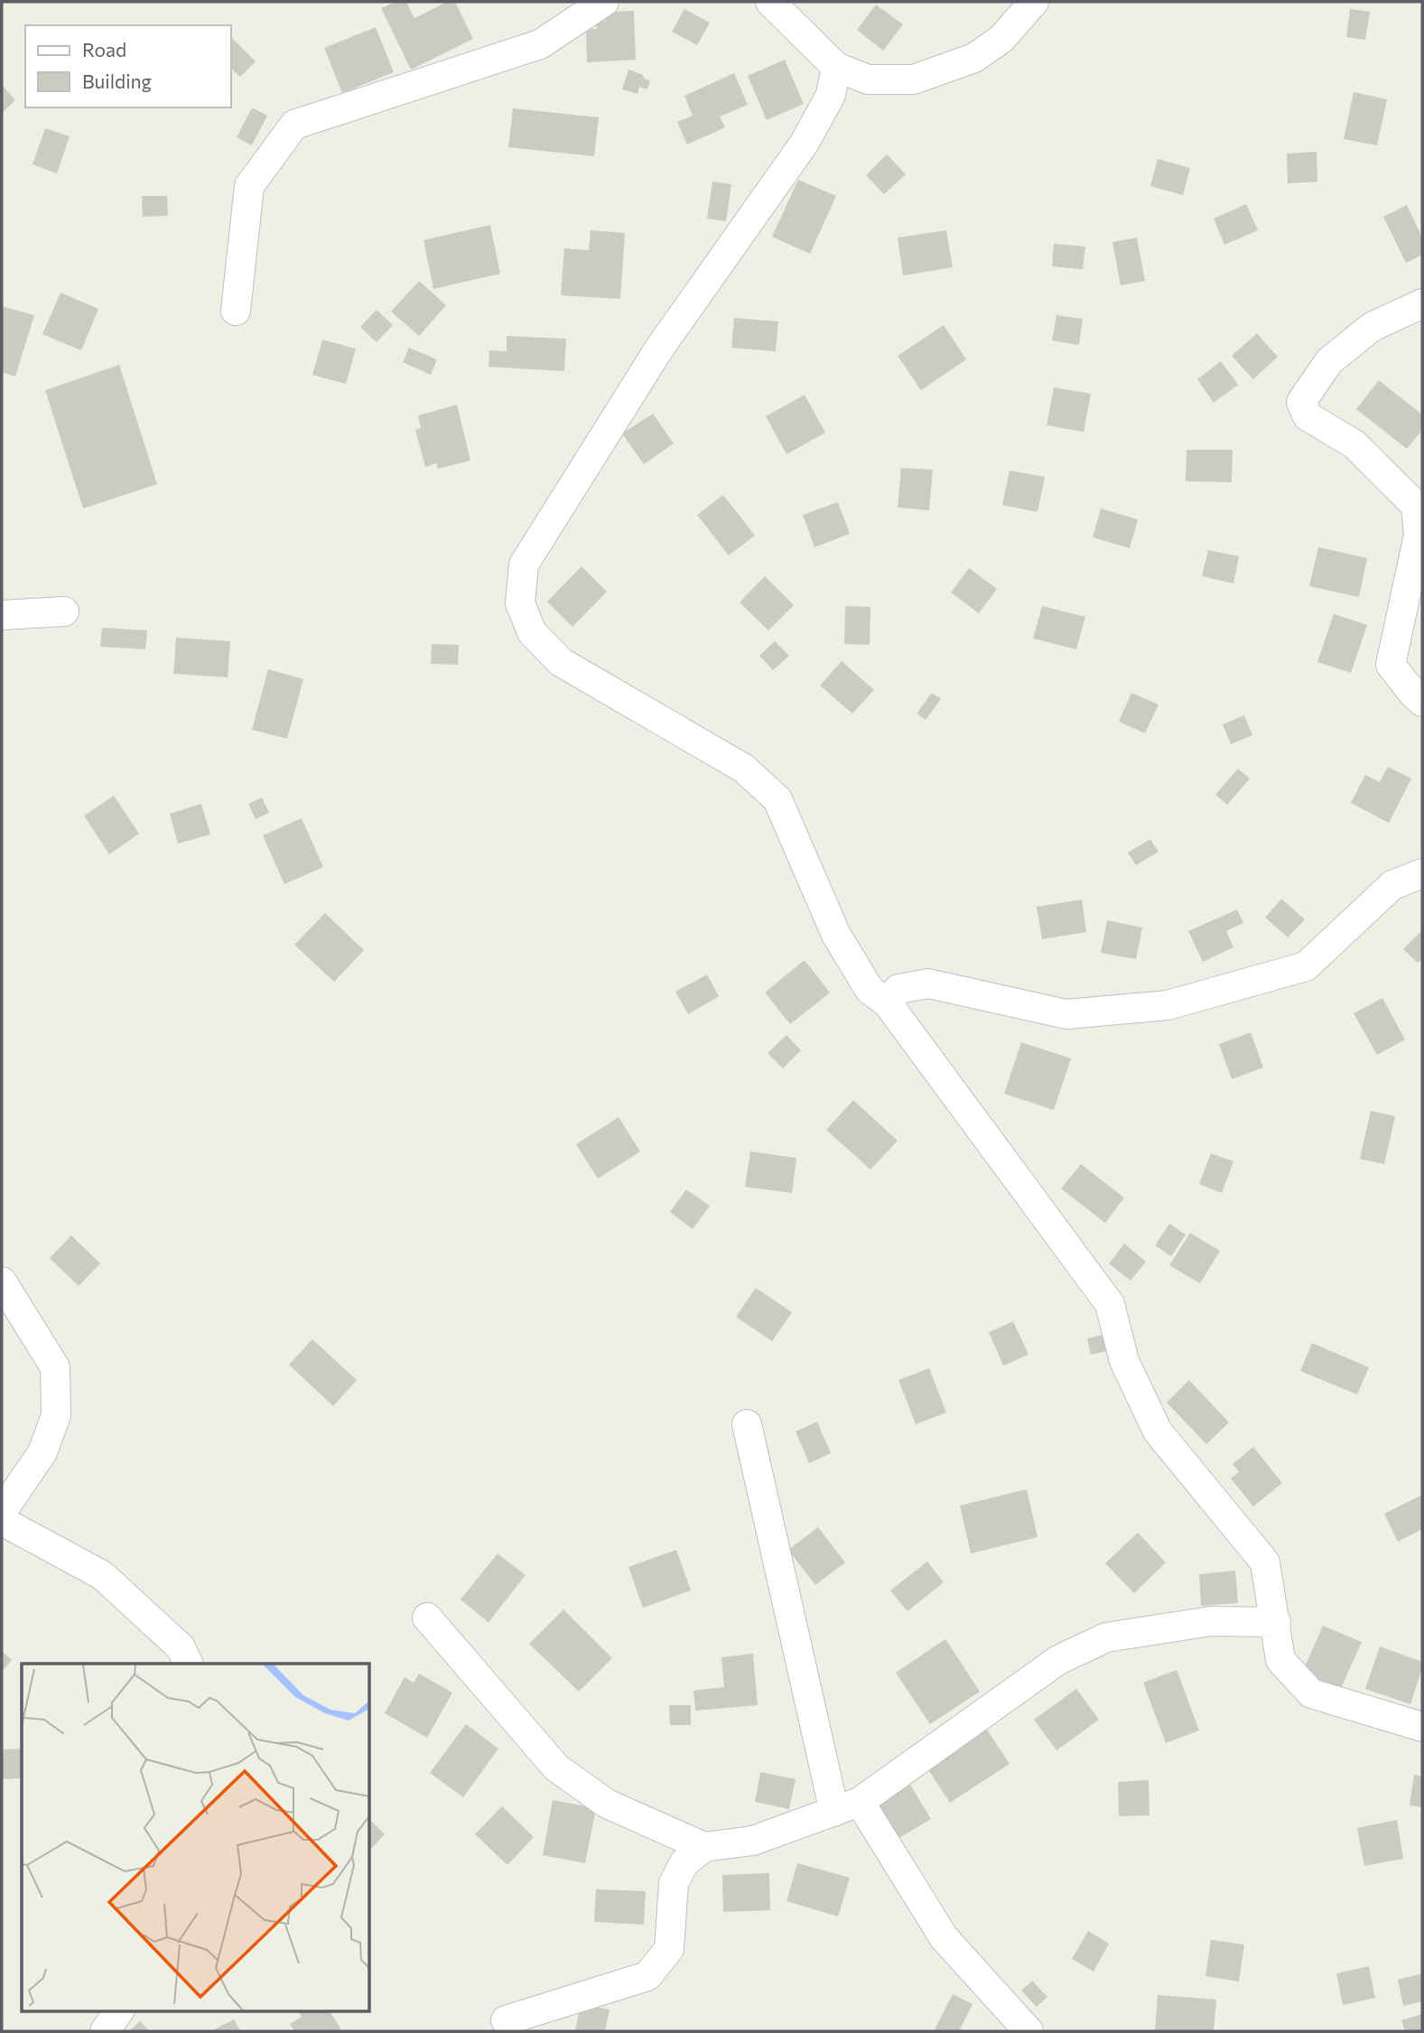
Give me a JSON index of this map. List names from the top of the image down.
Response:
{
  "legend": ["Road", "Building"]
}
